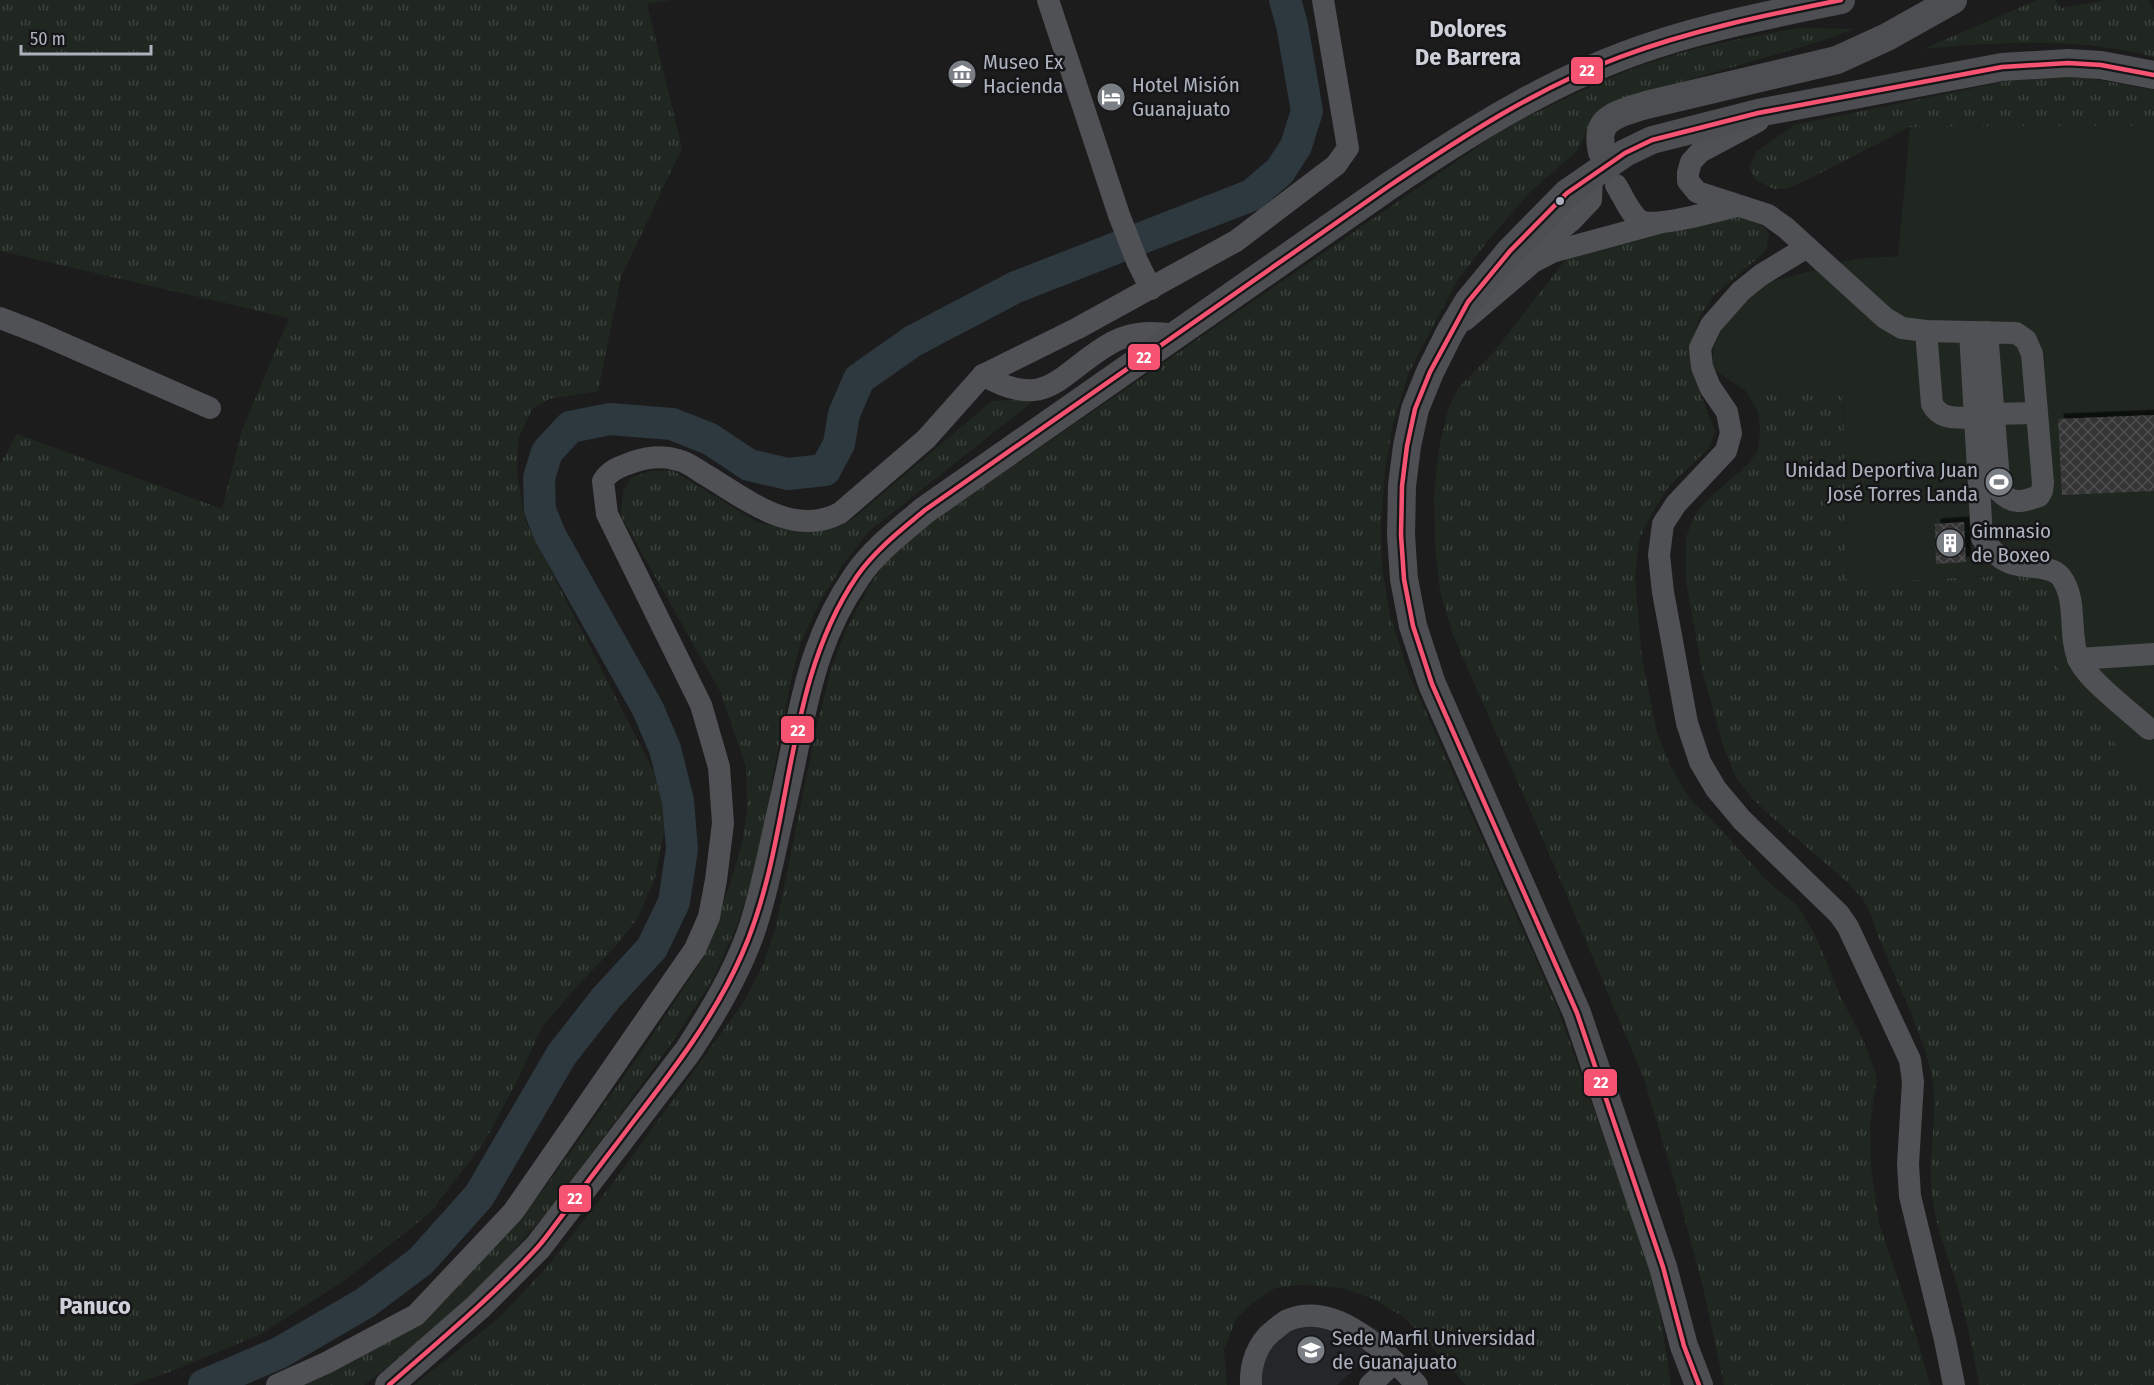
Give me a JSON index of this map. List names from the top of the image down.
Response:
{
  "districts": ["Dolores De Barrera", "Panuco"],
  "places": {
    "museum": ["Museo Ex Hacienda"],
    "hotel": ["Hotel Misión Guanajuato"],
    "sports": ["Unidad Deportiva Juan José Torres Landa"],
    "building": ["Gimnasio de Boxeo"],
    "school or university": ["Sede Marfil Universidad de Guanajuato"]
  },
  "lines": ["transit line 22"],
  "scale_bar": "50 m"
}
